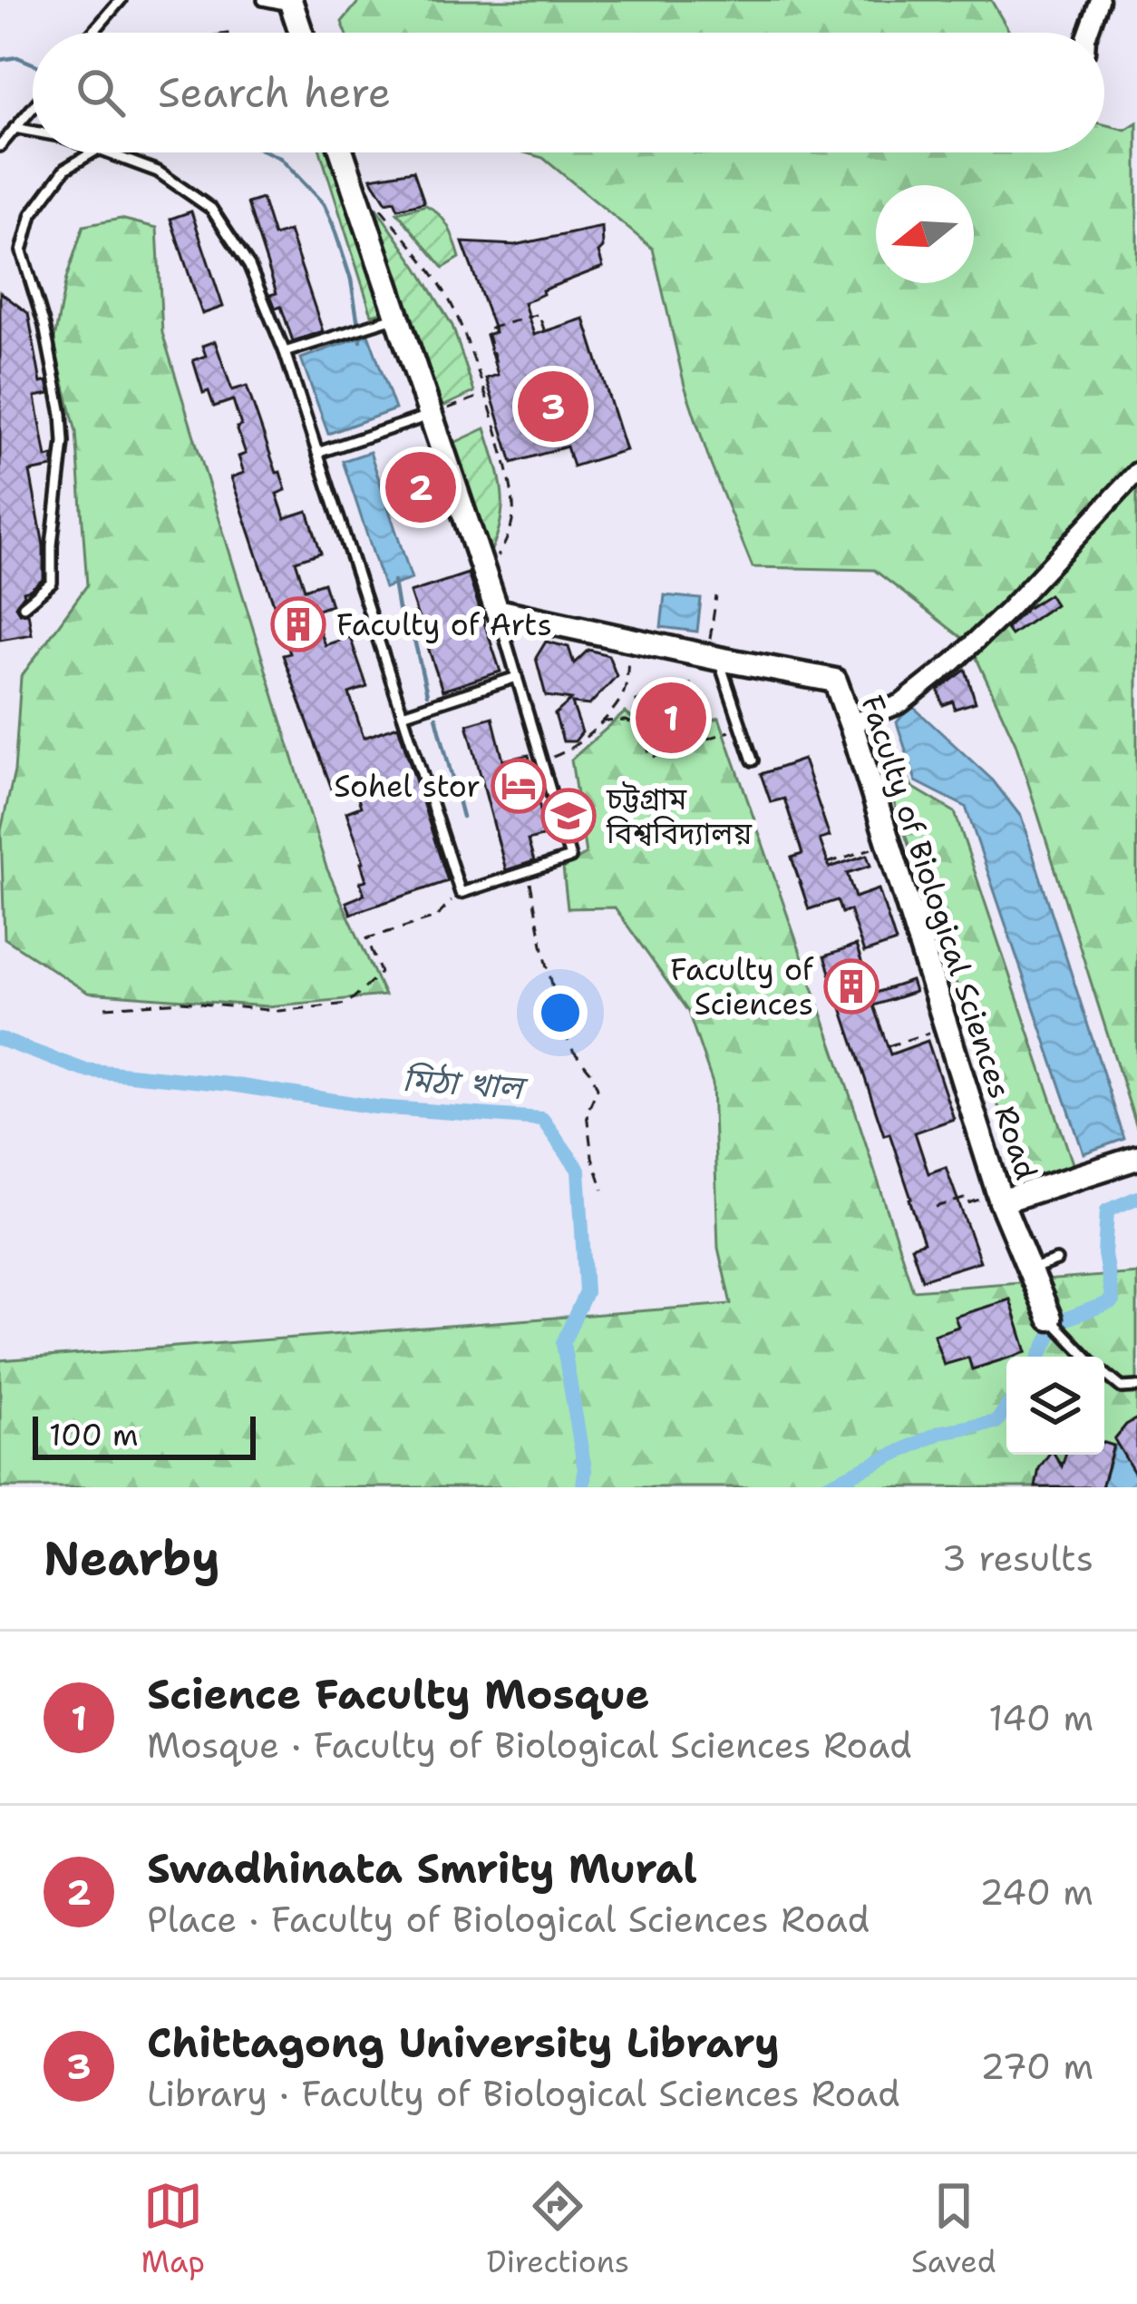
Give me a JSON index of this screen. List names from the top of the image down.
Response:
{
  "streets": {
    "street": ["Faculty of Biological Sciences Road"]
  },
  "water": ["মিঠা খাল"],
  "places": {
    "building": ["Faculty of Arts", "Faculty of Sciences"],
    "hotel": ["Sohel stor"],
    "school or university": ["চট্টগ্রাম বিশ্ববিদ্যালয়"]
  },
  "scale_bar": "100 m",
  "north": "left",
  "page": {
    "search": "Search here",
    "pins": ["3", "2", "1"],
    "scale": "100 m",
    "heading": ["Nearby", "3 results"],
    "list": [
      {
        "mark": "1",
        "name": "Science Faculty Mosque",
        "note": "Mosque · Faculty of Biological Sciences Road",
        "value": "140 m"
      },
      {
        "mark": "2",
        "name": "Swadhinata Smrity Mural",
        "note": "Place · Faculty of Biological Sciences Road",
        "value": "240 m"
      },
      {
        "mark": "3",
        "name": "Chittagong University Library",
        "note": "Library · Faculty of Biological Sciences Road",
        "value": "270 m"
      }
    ],
    "nav": ["Map", "Directions", "Saved"]
  }
}
